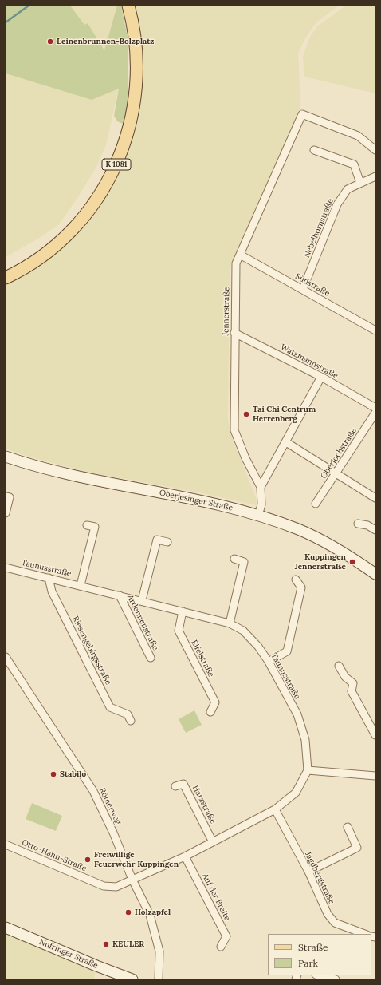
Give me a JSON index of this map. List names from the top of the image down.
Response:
{
  "streets": {
    "main road": ["K 1081", "Oberjesinger Straße", "Nufringer Straße"],
    "street": [
      "Nebelhornstraße",
      "Südstraße",
      "Jennerstraße",
      "Watzmannstraße",
      "Oberjochstraße",
      "Taunusstraße",
      "Ardennenstraße",
      "Riesengebirgsstraße",
      "Eifelstraße",
      "Harzstraße",
      "Römerweg",
      "Otto-Hahn-Straße",
      "Jagdbergstraße",
      "Auf der Breite"
    ]
  },
  "crossings": [
    ["Nebelhornstraße", "Südstraße"],
    ["Südstraße", "Jennerstraße"],
    ["Jennerstraße", "Watzmannstraße"],
    ["Jennerstraße", "Oberjesinger Straße"],
    ["Taunusstraße", "Ardennenstraße"],
    ["Taunusstraße", "Riesengebirgsstraße"],
    ["Taunusstraße", "Eifelstraße"],
    ["Römerweg", "Otto-Hahn-Straße"]
  ],
  "places": [
    "Leinenbrunnen-Bolzplatz",
    "Tai Chi Centrum Herrenberg",
    "Kuppingen Jennerstraße",
    "Stabilo",
    "Freiwillige Feuerwehr Kuppingen",
    "Holzapfel",
    "KEULER"
  ],
  "legend": ["Straße", "Park"]
}
